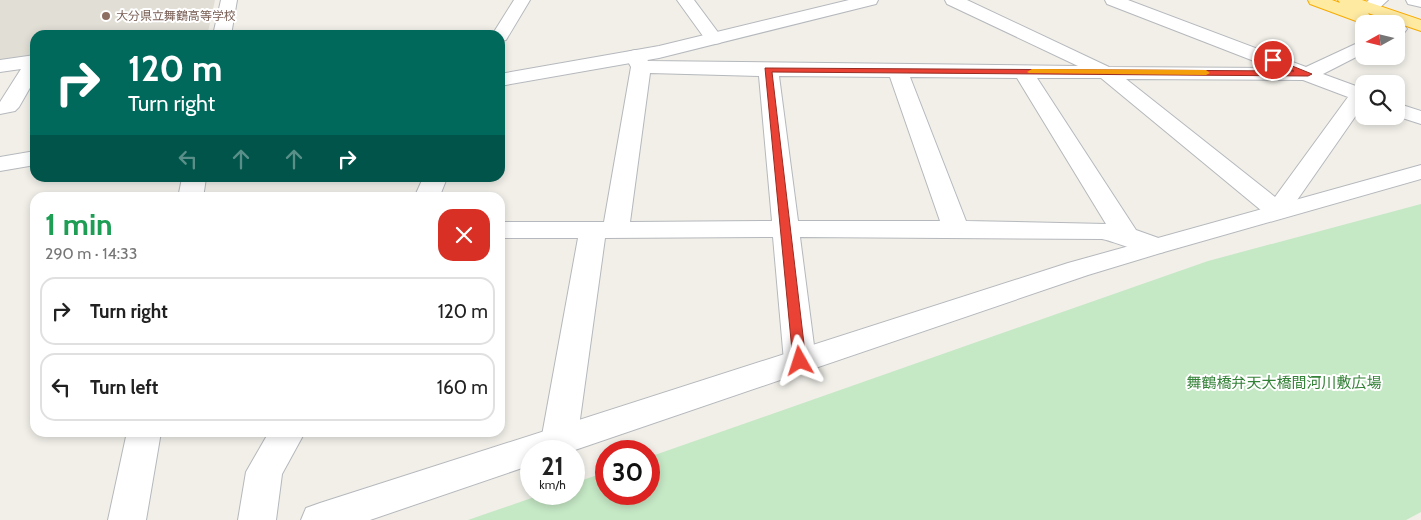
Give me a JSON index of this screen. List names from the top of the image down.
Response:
{
  "parks": ["舞鶴橋弁天大橋間河川敷広場"],
  "places": ["大分県立舞鶴高等学校"],
  "north": "left",
  "page": {
    "turn": ["120 m", "Turn right"],
    "heading": ["1 min", "290 m · 14:33"],
    "list": [
      {
        "name": "Turn right",
        "value": "120 m"
      },
      {
        "name": "Turn left",
        "value": "160 m"
      }
    ],
    "speed": "21 km/h",
    "limit": "30"
  }
}
